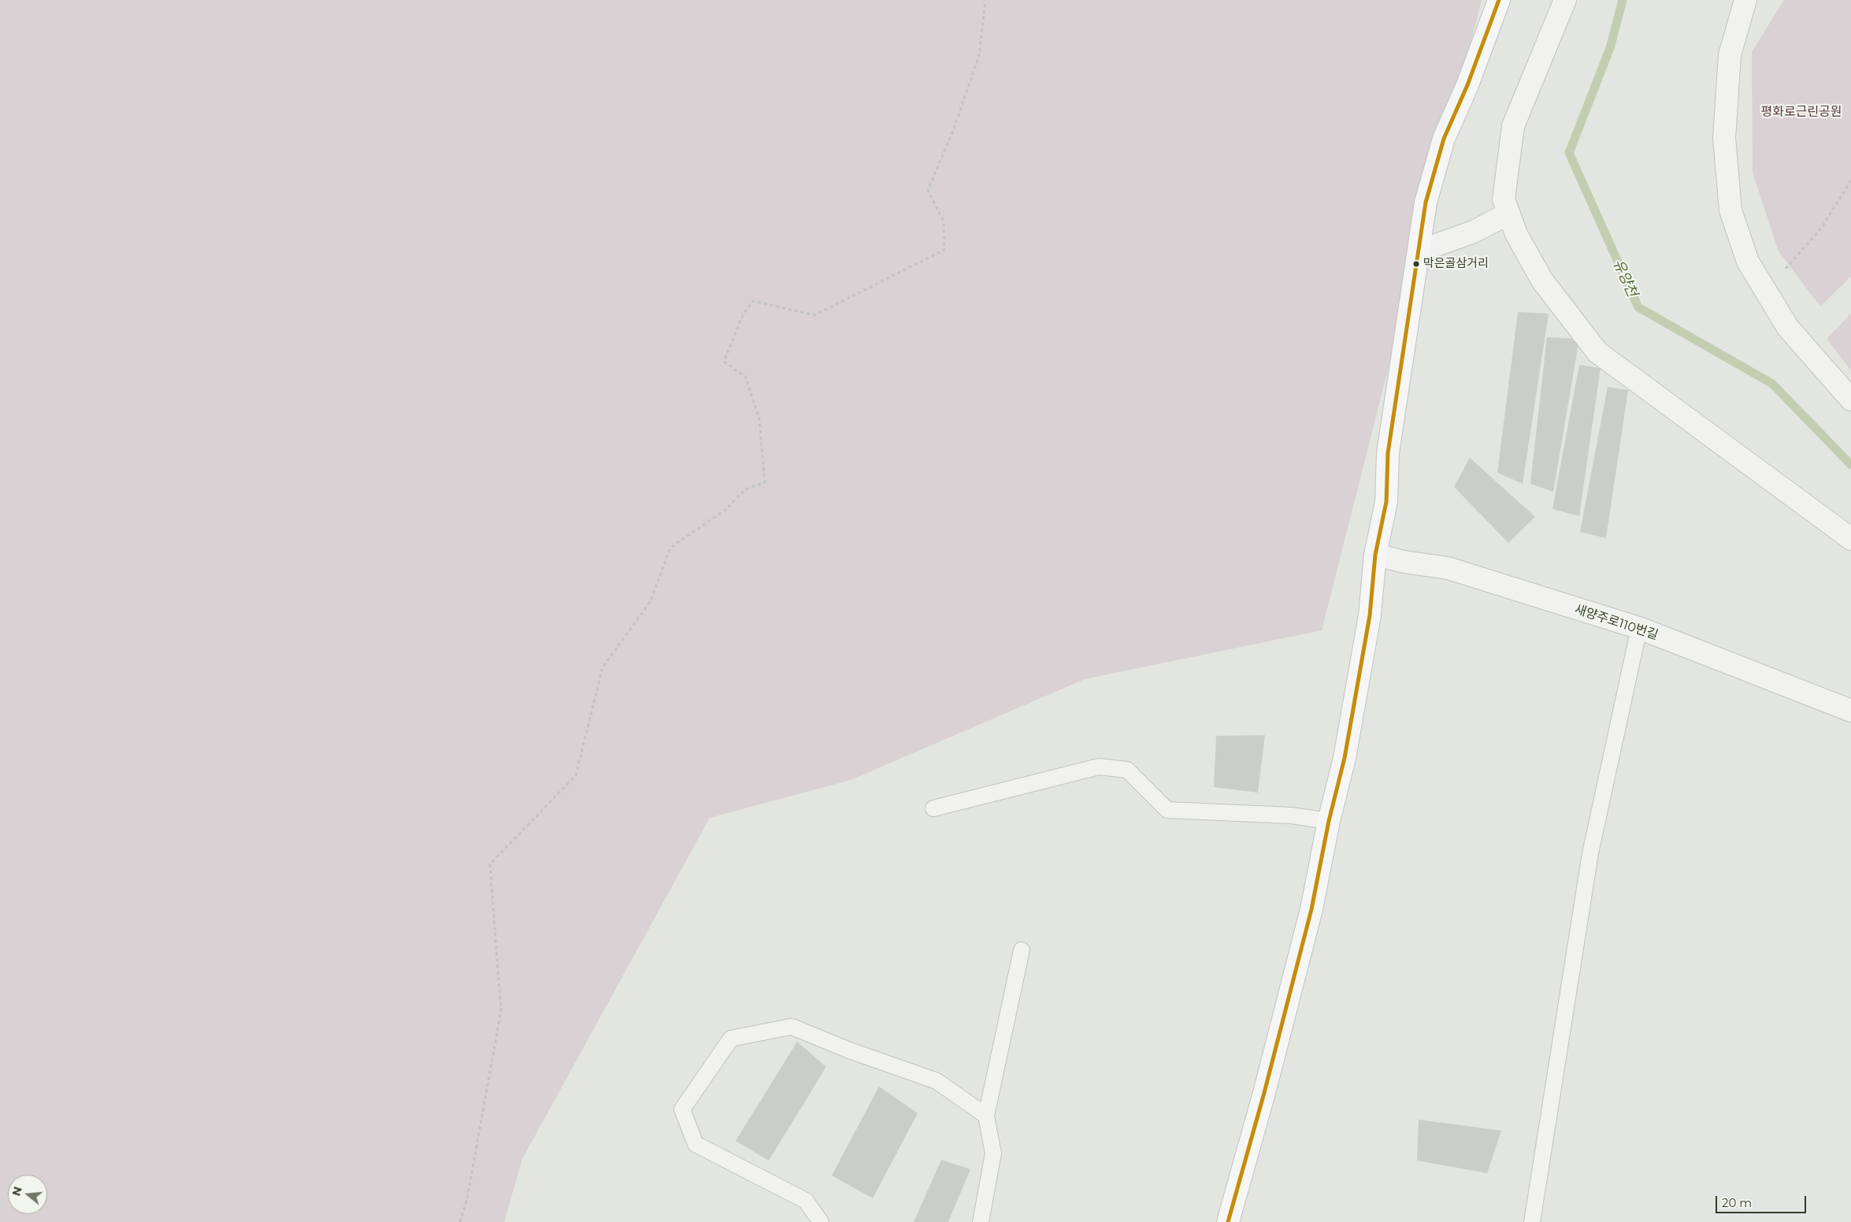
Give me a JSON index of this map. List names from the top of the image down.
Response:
{
  "streets": {
    "street": ["새양주로110번길"]
  },
  "water": ["유양천"],
  "parks": ["평화로근린공원"],
  "places": ["막은골삼거리"],
  "scale_bar": "20 m",
  "north": "left"
}
